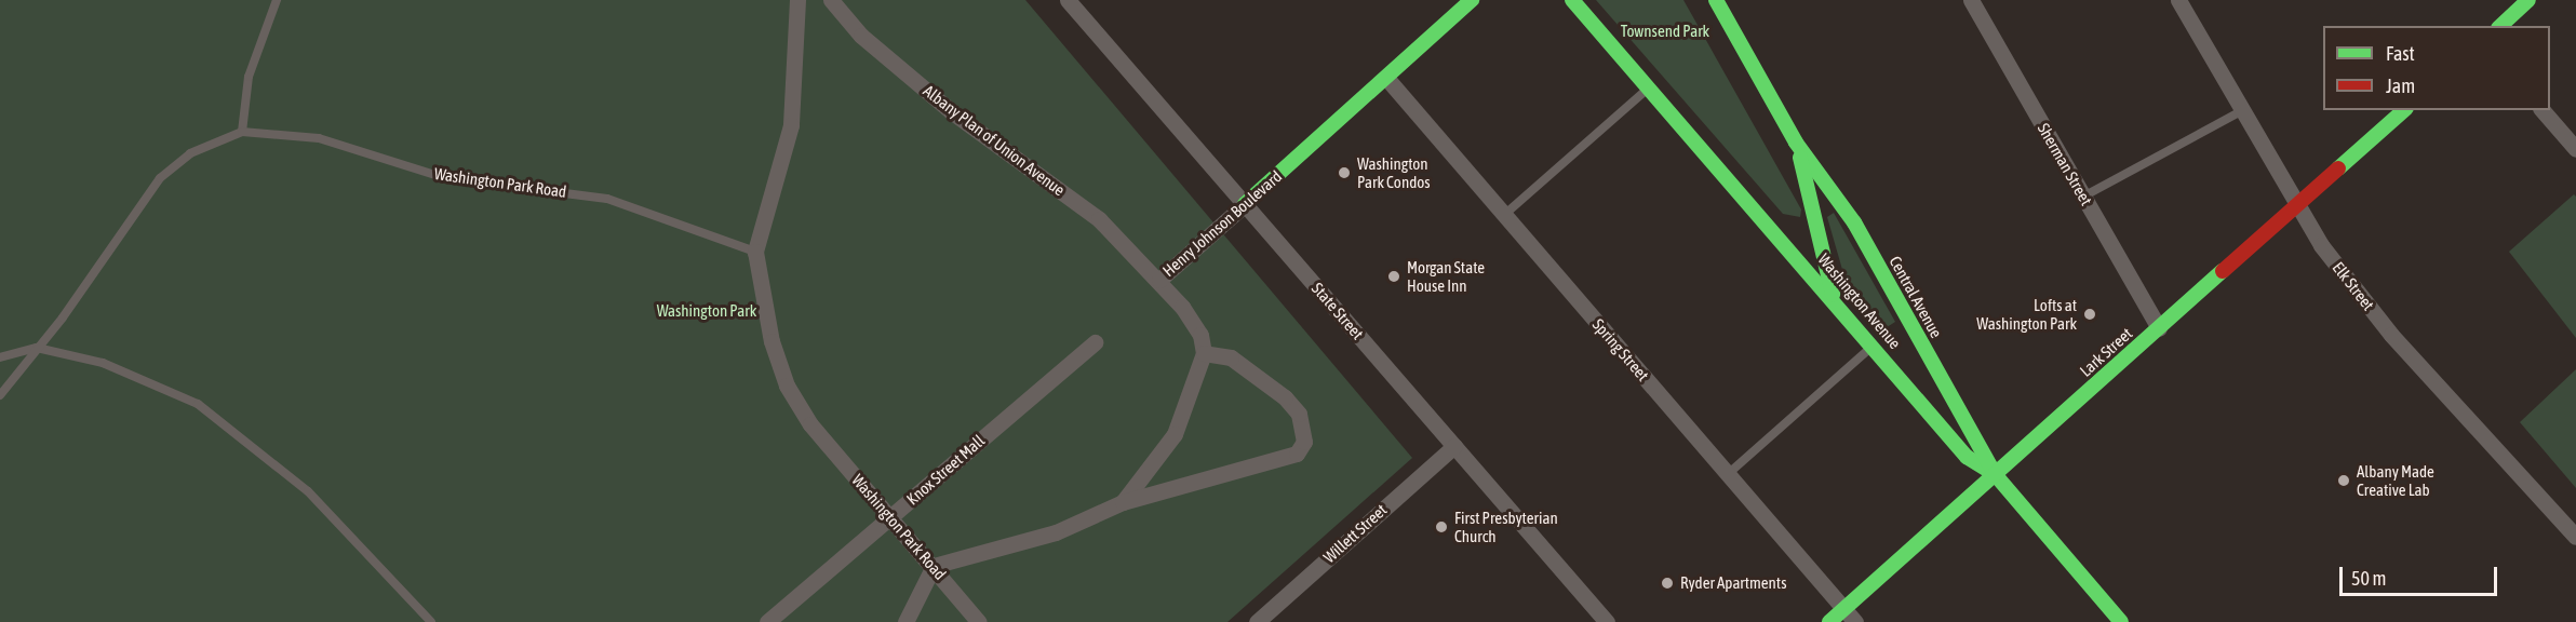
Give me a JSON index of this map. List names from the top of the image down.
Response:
{
  "streets": {
    "main road": [
      "Henry Johnson Boulevard",
      "Central Avenue",
      "Washington Avenue",
      "Lark Street"
    ],
    "street": [
      "Albany Plan of Union Avenue",
      "Sherman Street",
      "Washington Park Road",
      "Elk Street",
      "State Street",
      "Spring Street",
      "Knox Street Mall",
      "Willett Street"
    ]
  },
  "crossings": [
    ["Albany Plan of Union Avenue", "Henry Johnson Boulevard"],
    ["Sherman Street", "Lark Street"],
    ["Washington Park Road", "Knox Street Mall"],
    ["Henry Johnson Boulevard", "State Street"],
    ["Henry Johnson Boulevard", "Spring Street"],
    ["Elk Street", "Lark Street"],
    ["Central Avenue", "Washington Avenue"],
    ["Central Avenue", "Lark Street"],
    ["Washington Avenue", "Lark Street"],
    ["State Street", "Willett Street"],
    ["Spring Street", "Lark Street"]
  ],
  "parks": ["Townsend Park", "Washington Park"],
  "places": [
    "Washington Park Condos",
    "Morgan State House Inn",
    "Lofts at Washington Park",
    "Albany Made Creative Lab",
    "First Presbyterian Church",
    "Ryder Apartments"
  ],
  "legend": ["Fast", "Jam"],
  "scale_bar": "50 m"
}
